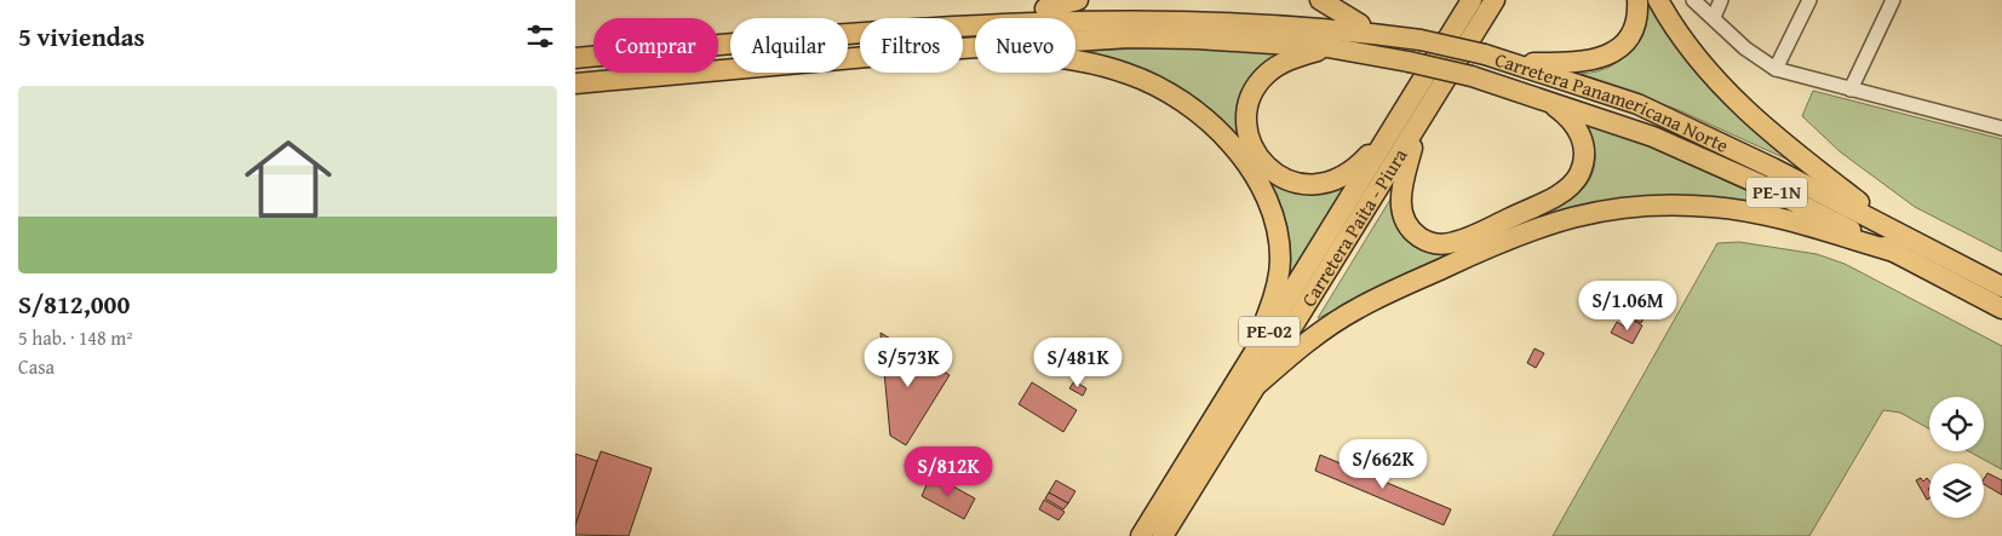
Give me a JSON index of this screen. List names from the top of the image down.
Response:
{
  "streets": {
    "highway": [
      "Carretera Panamericana Norte",
      "PE-1N",
      "Carretera Paita - Piura",
      "PE-02"
    ]
  },
  "crossings": [
    ["Carretera Paita - Piura", "PE-02"]
  ],
  "page": {
    "heading": "5 viviendas",
    "chip": [
      "Comprar",
      "Alquilar",
      "Filtros",
      "Nuevo"
    ],
    "list": [
      {
        "name": "S/812,000",
        "note": "5 hab. · 148 m² · Casa"
      }
    ],
    "price": [
      "S/1.06M",
      "S/573K",
      "S/481K",
      "S/662K",
      "S/812K"
    ]
  }
}
